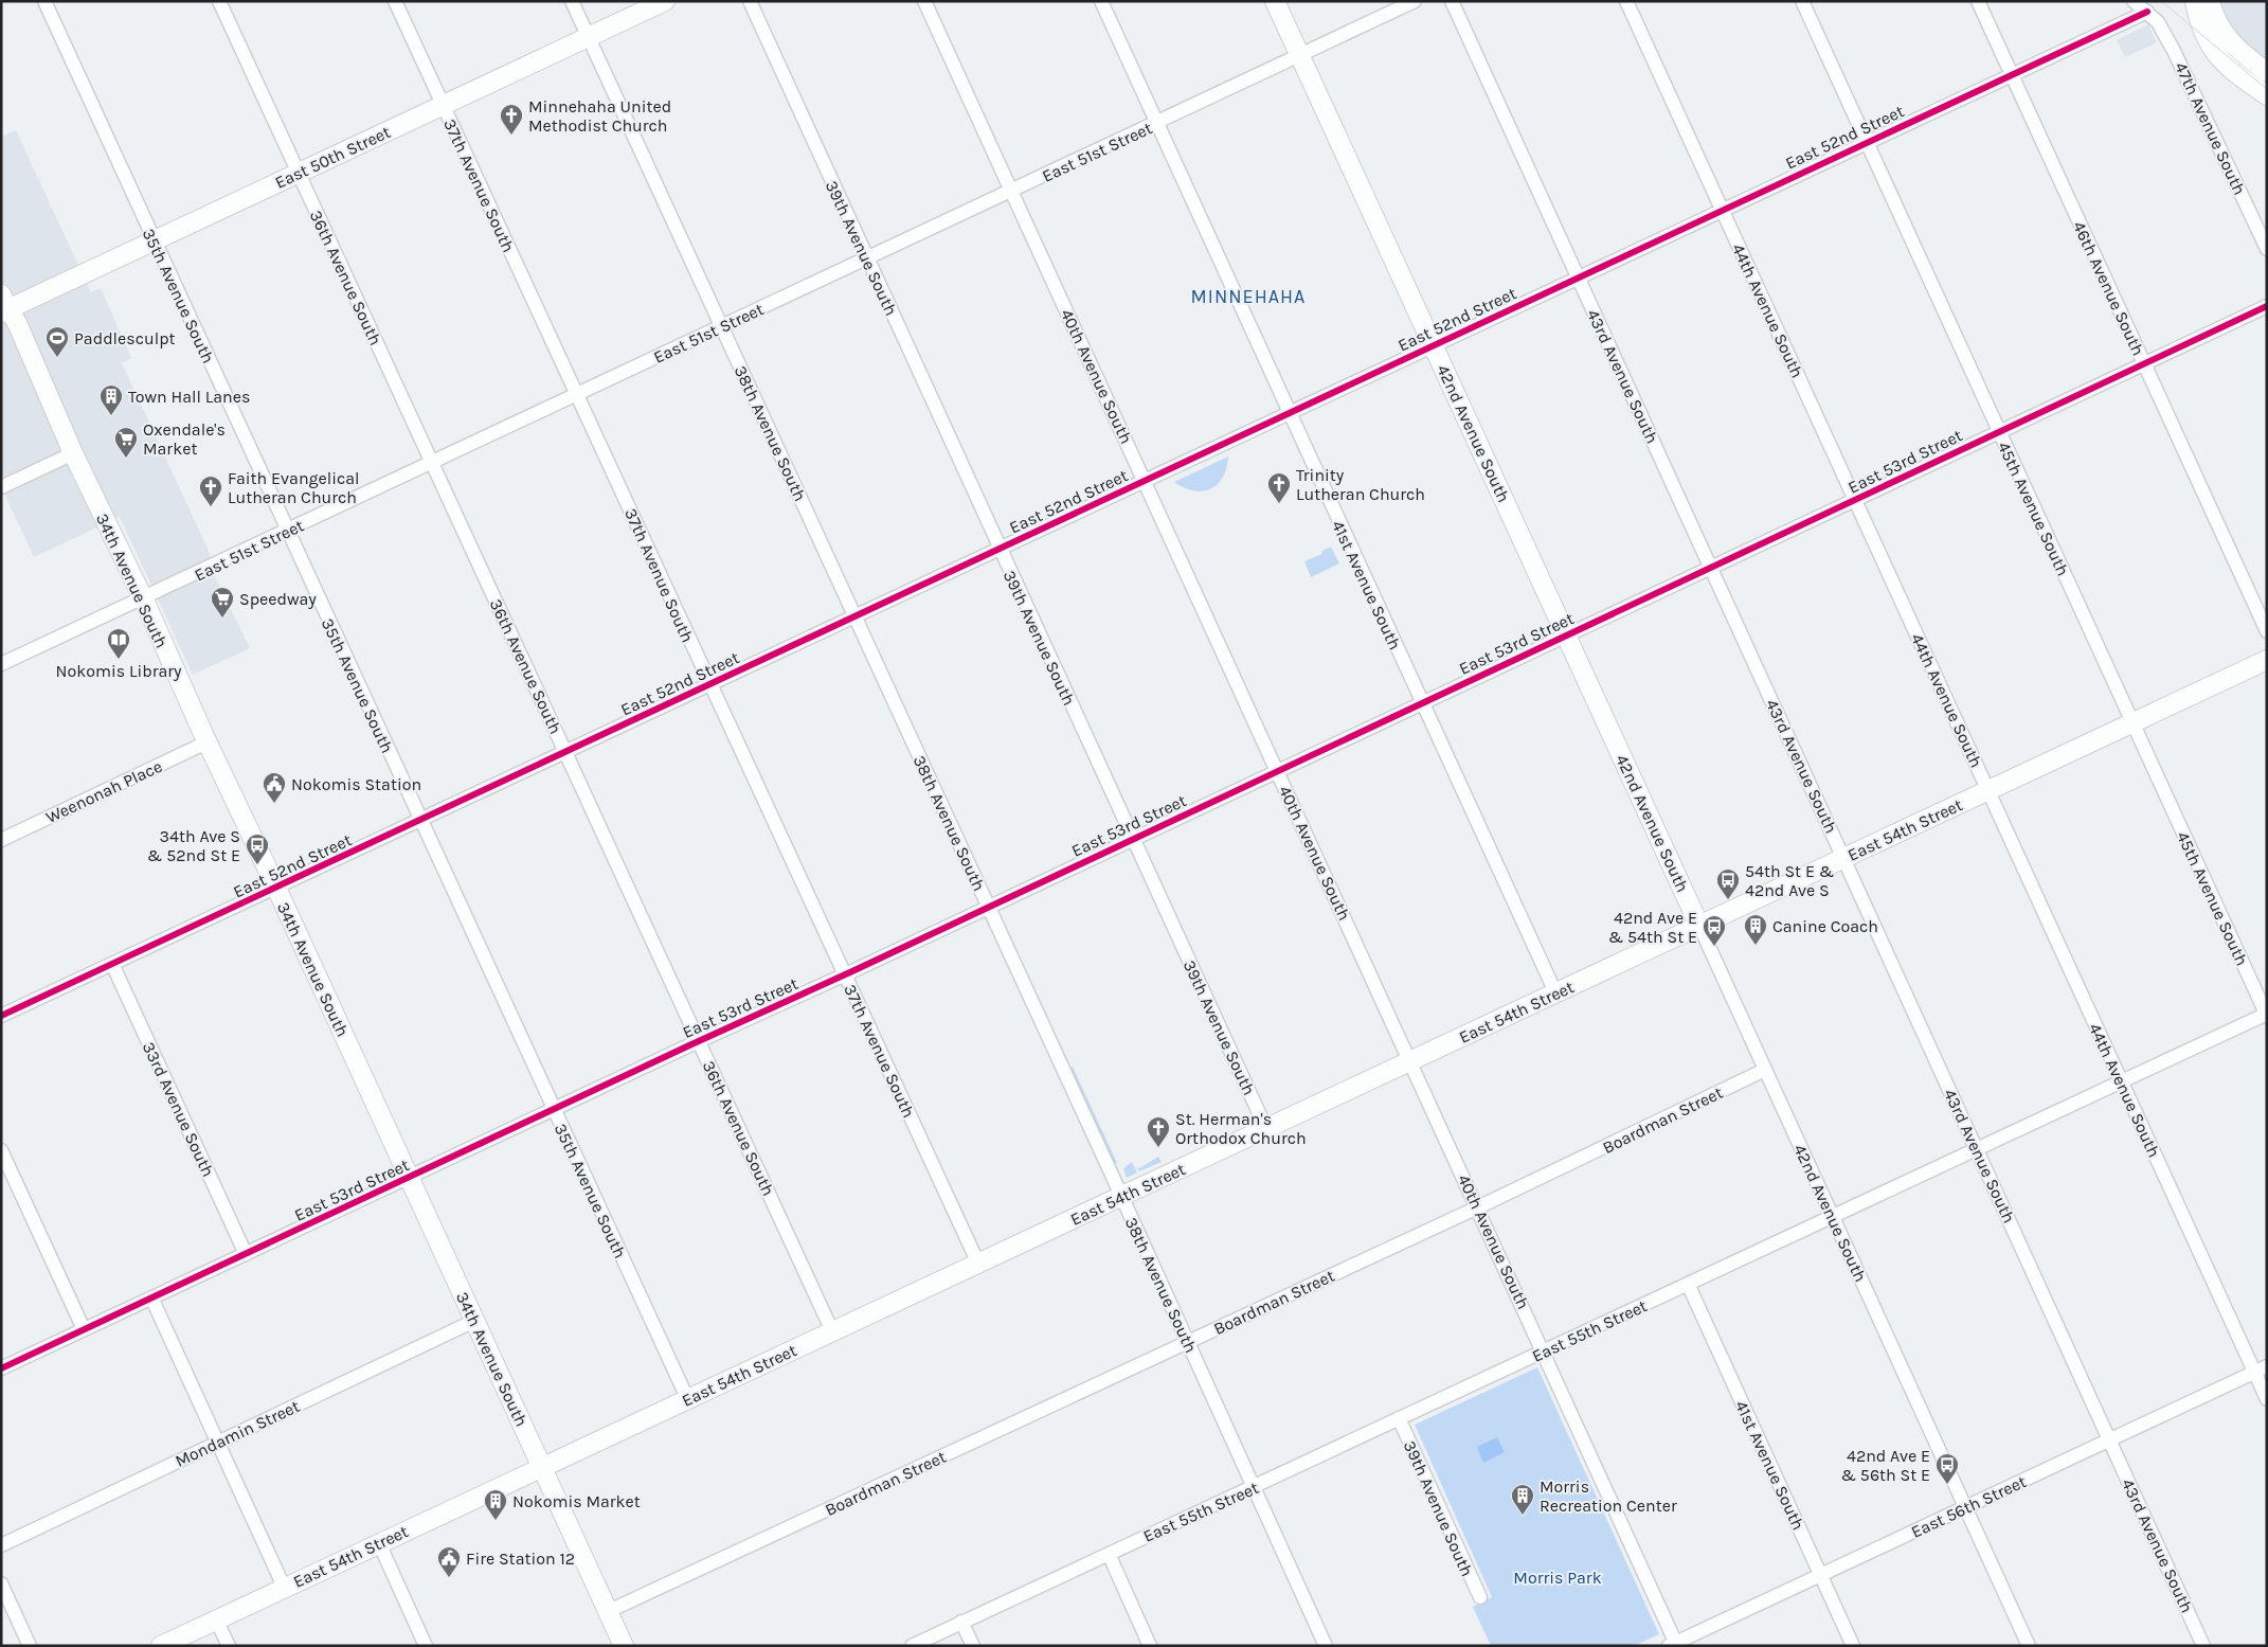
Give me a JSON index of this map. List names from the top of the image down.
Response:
{
  "streets": {
    "street": [
      "47th Avenue South",
      "East 52nd Street",
      "East 51st Street",
      "East 50th Street",
      "37th Avenue South",
      "39th Avenue South",
      "36th Avenue South",
      "46th Avenue South",
      "35th Avenue South",
      "44th Avenue South",
      "40th Avenue South",
      "43rd Avenue South",
      "38th Avenue South",
      "42nd Avenue South",
      "East 53rd Street",
      "45th Avenue South",
      "34th Avenue South",
      "41st Avenue South",
      "Weenonah Place",
      "East 54th Street",
      "33rd Avenue South",
      "Boardman Street",
      "East 55th Street",
      "Mondamin Street",
      "East 56th Street"
    ]
  },
  "crossings": [
    ["47th Avenue South", "East 52nd Street"],
    ["East 52nd Street", "37th Avenue South"],
    ["East 52nd Street", "39th Avenue South"],
    ["East 52nd Street", "36th Avenue South"],
    ["East 52nd Street", "46th Avenue South"],
    ["East 52nd Street", "35th Avenue South"],
    ["East 52nd Street", "44th Avenue South"],
    ["East 52nd Street", "40th Avenue South"],
    ["East 52nd Street", "43rd Avenue South"],
    ["East 52nd Street", "38th Avenue South"],
    ["East 52nd Street", "42nd Avenue South"],
    ["East 52nd Street", "45th Avenue South"],
    ["East 52nd Street", "34th Avenue South"],
    ["East 52nd Street", "41st Avenue South"],
    ["East 52nd Street", "33rd Avenue South"],
    ["East 51st Street", "37th Avenue South"],
    ["East 51st Street", "39th Avenue South"],
    ["East 51st Street", "36th Avenue South"],
    ["East 51st Street", "35th Avenue South"],
    ["East 51st Street", "40th Avenue South"],
    ["East 51st Street", "38th Avenue South"],
    ["East 51st Street", "42nd Avenue South"],
    ["East 51st Street", "34th Avenue South"],
    ["East 51st Street", "41st Avenue South"],
    ["East 50th Street", "37th Avenue South"],
    ["East 50th Street", "36th Avenue South"],
    ["East 50th Street", "35th Avenue South"],
    ["East 50th Street", "38th Avenue South"],
    ["East 50th Street", "34th Avenue South"],
    ["37th Avenue South", "East 53rd Street"],
    ["37th Avenue South", "East 54th Street"],
    ["39th Avenue South", "East 53rd Street"],
    ["39th Avenue South", "East 54th Street"],
    ["39th Avenue South", "East 55th Street"],
    ["36th Avenue South", "East 53rd Street"],
    ["36th Avenue South", "East 54th Street"],
    ["46th Avenue South", "East 53rd Street"],
    ["35th Avenue South", "East 53rd Street"],
    ["35th Avenue South", "East 54th Street"],
    ["44th Avenue South", "East 53rd Street"],
    ["44th Avenue South", "East 54th Street"],
    ["44th Avenue South", "East 55th Street"],
    ["44th Avenue South", "East 56th Street"],
    ["40th Avenue South", "East 53rd Street"],
    ["40th Avenue South", "East 54th Street"],
    ["40th Avenue South", "Boardman Street"],
    ["40th Avenue South", "East 55th Street"],
    ["40th Avenue South", "East 56th Street"],
    ["43rd Avenue South", "East 53rd Street"],
    ["43rd Avenue South", "East 54th Street"],
    ["43rd Avenue South", "East 55th Street"],
    ["43rd Avenue South", "East 56th Street"],
    ["38th Avenue South", "East 53rd Street"],
    ["38th Avenue South", "East 54th Street"],
    ["38th Avenue South", "Boardman Street"],
    ["38th Avenue South", "East 55th Street"],
    ["42nd Avenue South", "East 53rd Street"],
    ["42nd Avenue South", "East 54th Street"],
    ["42nd Avenue South", "Boardman Street"],
    ["42nd Avenue South", "East 55th Street"],
    ["42nd Avenue South", "East 56th Street"],
    ["East 53rd Street", "45th Avenue South"],
    ["East 53rd Street", "34th Avenue South"],
    ["East 53rd Street", "41st Avenue South"],
    ["East 53rd Street", "33rd Avenue South"],
    ["45th Avenue South", "East 54th Street"],
    ["45th Avenue South", "East 55th Street"],
    ["34th Avenue South", "Weenonah Place"],
    ["34th Avenue South", "East 54th Street"],
    ["34th Avenue South", "Boardman Street"],
    ["34th Avenue South", "Mondamin Street"],
    ["41st Avenue South", "East 54th Street"],
    ["41st Avenue South", "East 55th Street"],
    ["41st Avenue South", "East 56th Street"]
  ],
  "districts": ["MINNEHAHA"],
  "parks": ["Morris Park"],
  "places": {
    "church": [
      "Minnehaha United Methodist Church",
      "Trinity Lutheran Church",
      "Faith Evangelical Lutheran Church",
      "St. Herman's Orthodox Church"
    ],
    "sports": ["Paddlesculpt"],
    "building": [
      "Town Hall Lanes",
      "Canine Coach",
      "Morris Recreation Center",
      "Nokomis Market"
    ],
    "supermarket": ["Oxendale's Market", "Speedway"],
    "library": ["Nokomis Library"],
    "public building": ["Nokomis Station", "Fire Station 12"],
    "bus stop": [
      "34th Ave S & 52nd St E",
      "54th St E & 42nd Ave S",
      "42nd Ave E & 54th St E",
      "42nd Ave E & 56th St E"
    ]
  }
}
